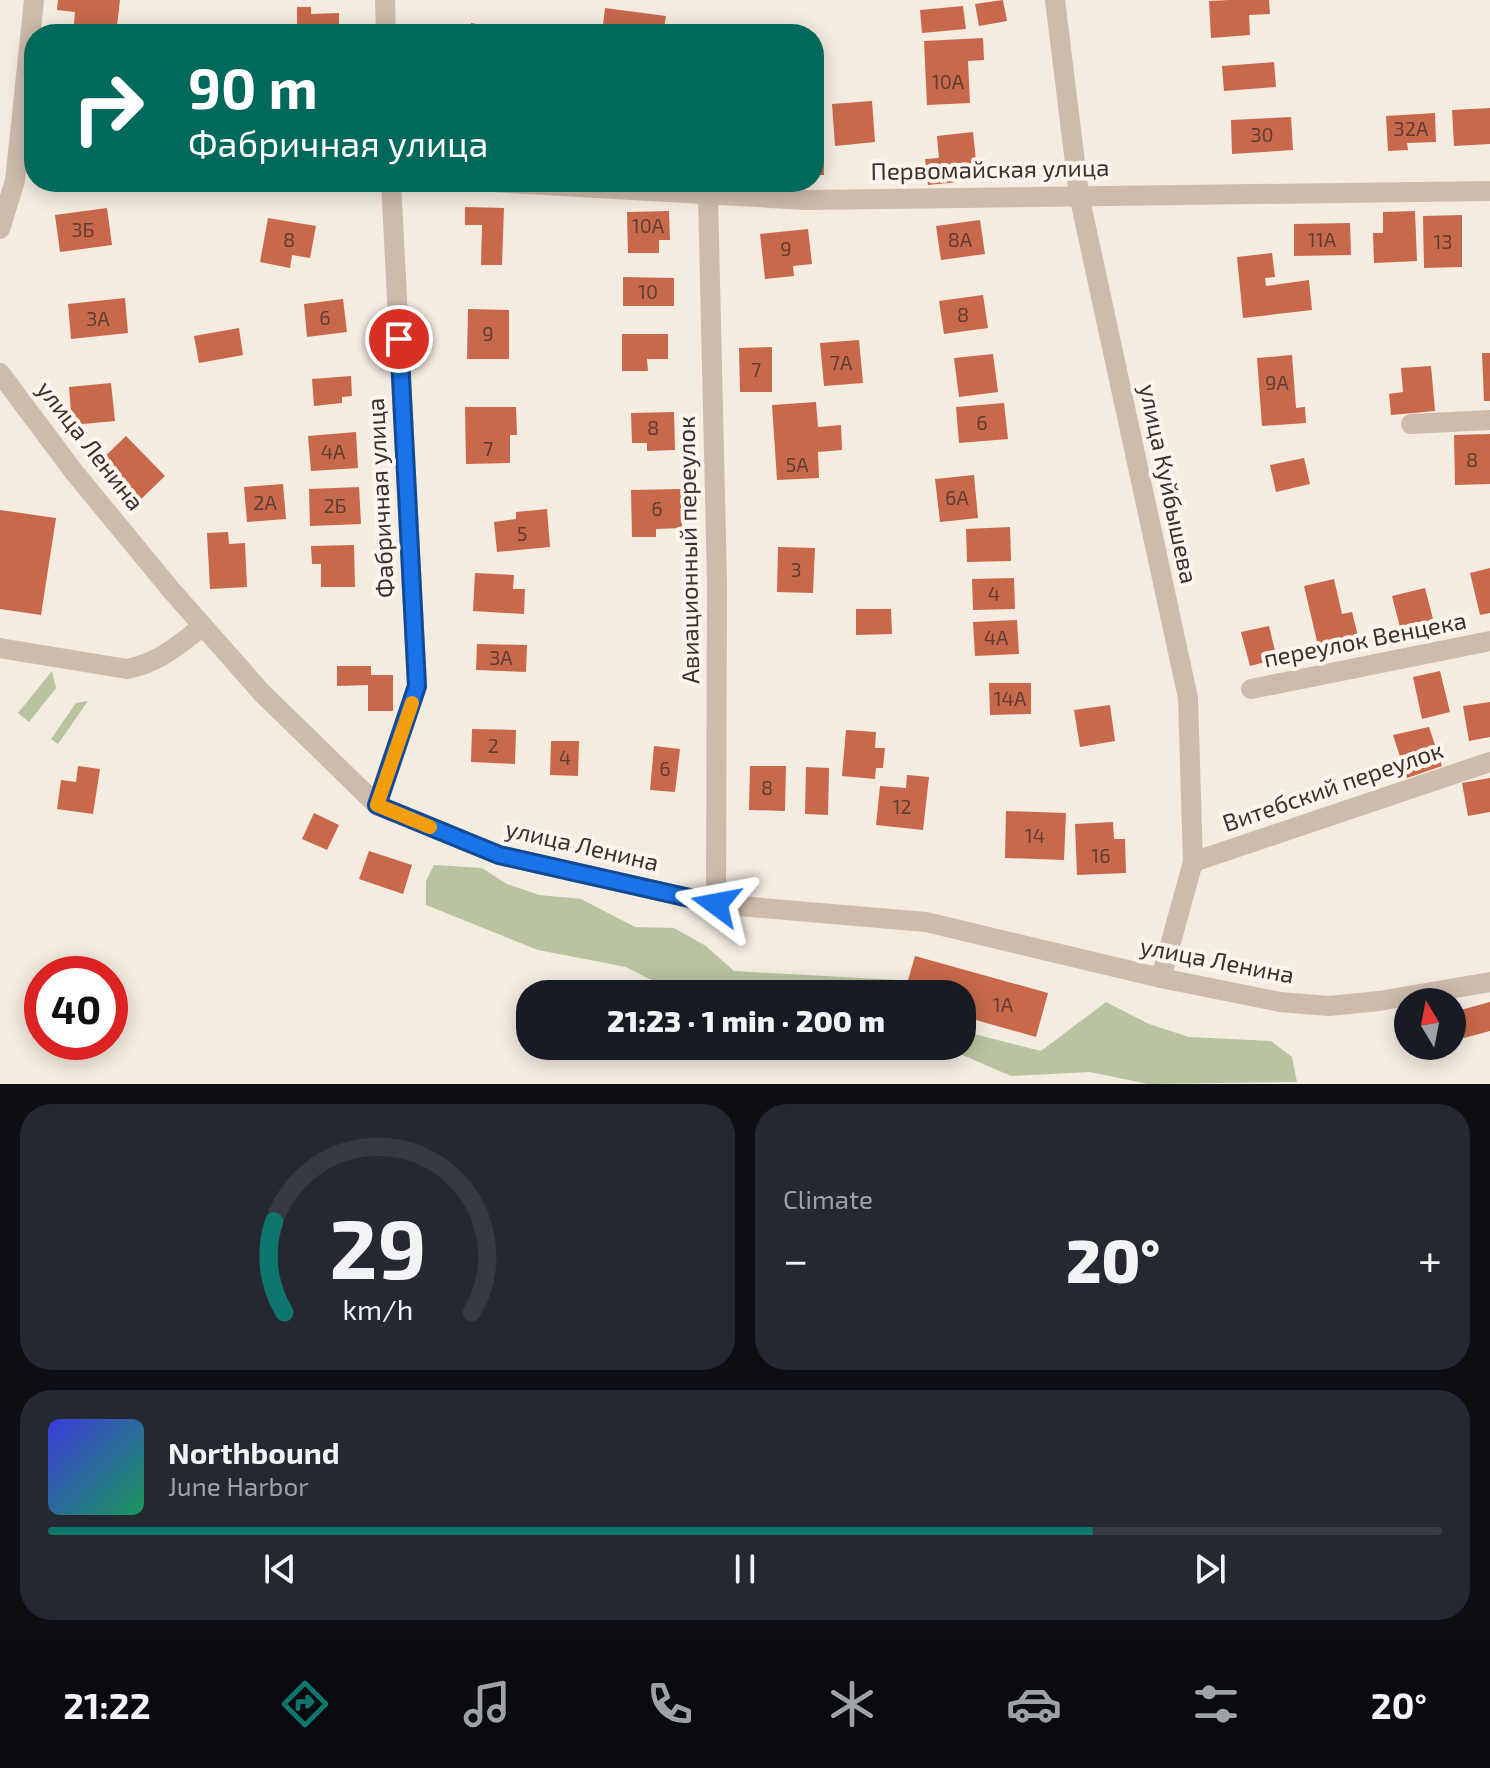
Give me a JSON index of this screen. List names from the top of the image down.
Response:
{
  "streets": {
    "street": [
      "Первомайская улица",
      "улица Ленина",
      "улица Куйбышева",
      "Фабричная улица",
      "Авиационный переулок",
      "переулок Венцека",
      "Витебский переулок"
    ]
  },
  "crossings": [
    ["Первомайская улица", "улица Куйбышева"],
    ["Первомайская улица", "Авиационный переулок"],
    ["улица Ленина", "улица Куйбышева"],
    ["улица Ленина", "Фабричная улица"],
    ["улица Ленина", "Авиационный переулок"],
    ["улица Куйбышева", "Витебский переулок"]
  ],
  "house_numbers": [
    "10А",
    "32А",
    "30",
    "10А",
    "3Б",
    "8",
    "8А",
    "11А",
    "13",
    "9",
    "10",
    "8",
    "6",
    "3А",
    "9",
    "7А",
    "7",
    "9А",
    "6",
    "8",
    "7",
    "4А",
    "8",
    "5А",
    "6А",
    "2А",
    "2Б",
    "6",
    "5",
    "3",
    "4",
    "4А",
    "3А",
    "14А",
    "2",
    "4",
    "6",
    "8",
    "12",
    "14",
    "16",
    "1А"
  ],
  "north": "top",
  "page": {
    "turn": ["90 m", "Фабричная улица"],
    "limit": "40",
    "trip": "21:23 · 1 min · 200 m",
    "tile": "Climate",
    "heat": ["−", "20°", "+"],
    "song": ["Northbound", "June Harbor"],
    "tabs": ["21:22", "20°"],
    "gauge": ["29", "km/h"]
  }
}
